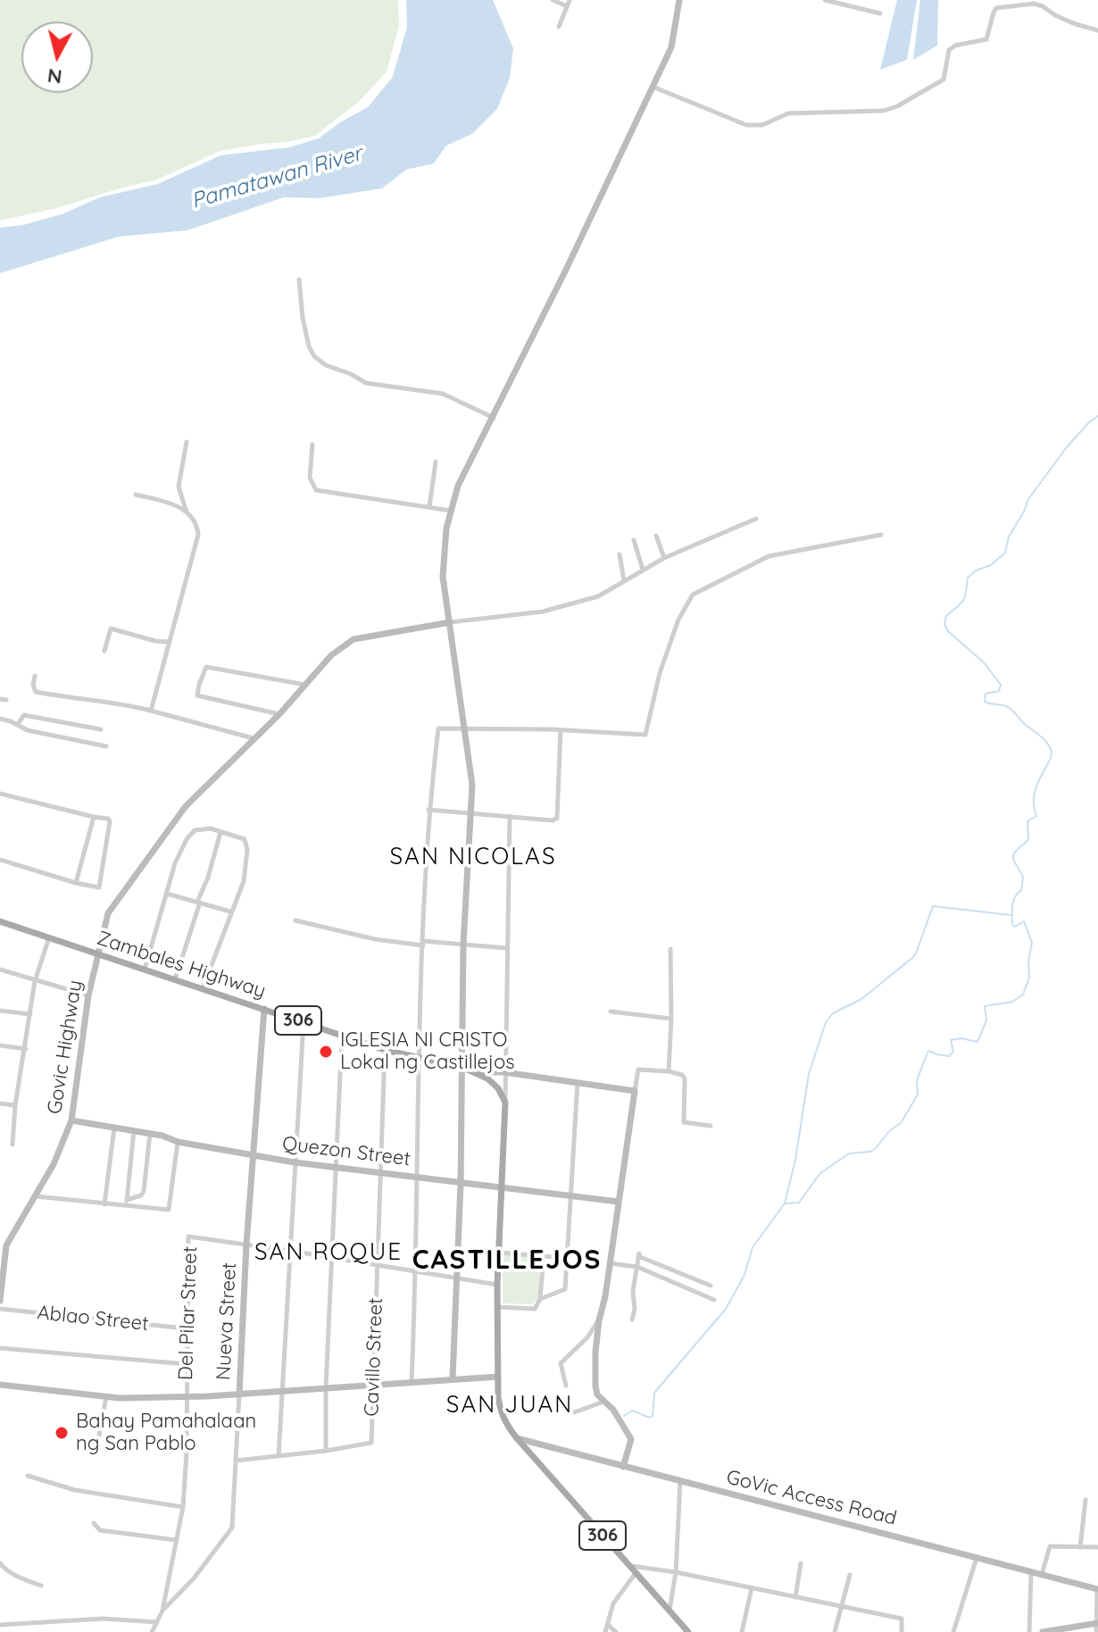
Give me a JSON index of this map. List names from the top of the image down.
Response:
{
  "streets": {
    "main road": ["Zambales Highway", "306"],
    "street": [
      "Govic Highway",
      "Quezon Street",
      "Del Pilar Street",
      "Ablao Street",
      "Nueva Street",
      "Cavillo Street",
      "GoVic Access Road"
    ]
  },
  "crossings": [
    ["Zambales Highway", "306"],
    ["Zambales Highway", "Govic Highway"],
    ["Zambales Highway", "Nueva Street"],
    ["Zambales Highway", "Cavillo Street"],
    ["306", "Quezon Street"],
    ["306", "Del Pilar Street"],
    ["306", "GoVic Access Road"],
    ["Govic Highway", "Quezon Street"],
    ["Quezon Street", "Nueva Street"],
    ["Quezon Street", "Cavillo Street"],
    ["Del Pilar Street", "Ablao Street"],
    ["Del Pilar Street", "Nueva Street"],
    ["Del Pilar Street", "Cavillo Street"],
    ["Nueva Street", "Cavillo Street"]
  ],
  "districts": [
    "SAN NICOLAS",
    "SAN ROQUE",
    "CASTILLEJOS",
    "SAN JUAN"
  ],
  "water": ["Pamatawan River"],
  "places": ["IGLESIA NI CRISTO Lokal ng Castillejos", "Bahay Pamahalaan ng San Pablo"],
  "north": "bottom"
}
